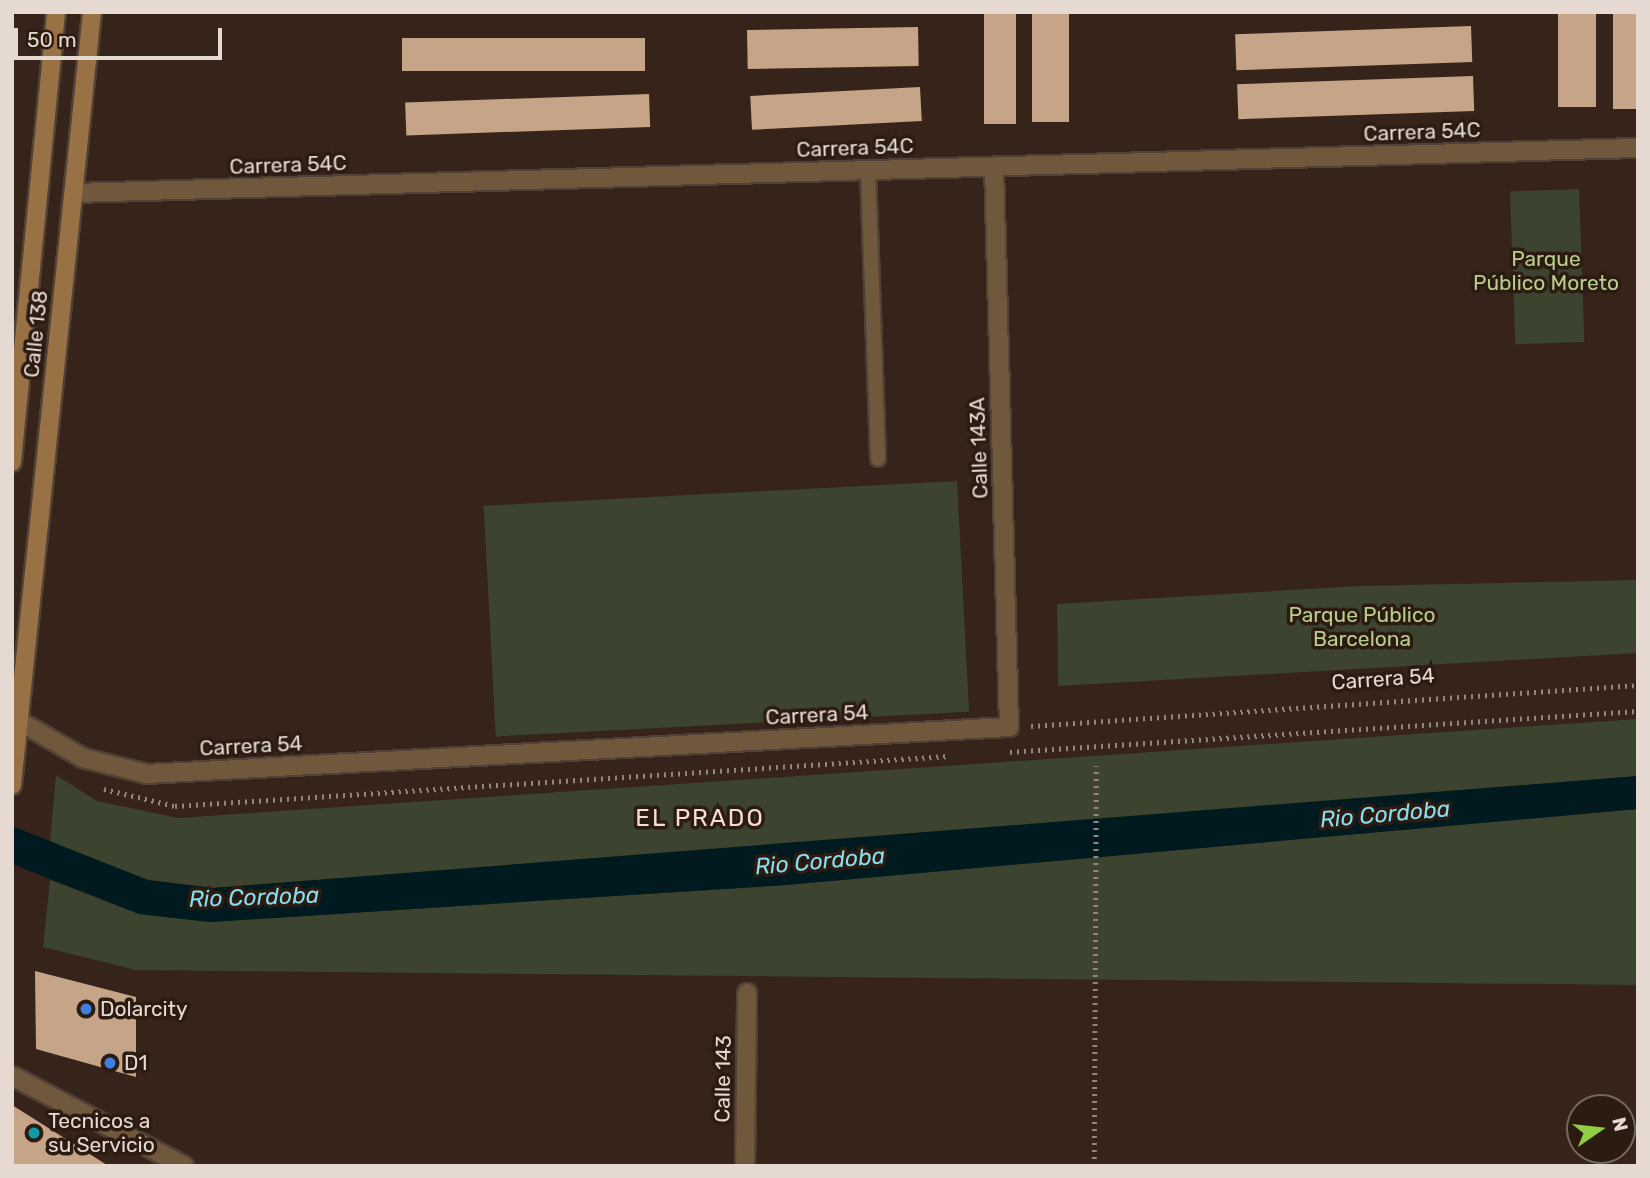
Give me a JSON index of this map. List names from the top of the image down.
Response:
{
  "streets": {
    "main road": ["Calle 138"],
    "street": [
      "Carrera 54C",
      "Calle 143A",
      "Carrera 54",
      "Calle 143"
    ]
  },
  "crossings": [
    ["Carrera 54C", "Calle 138"],
    ["Carrera 54C", "Calle 143A"],
    ["Calle 138", "Carrera 54"],
    ["Calle 143A", "Carrera 54"]
  ],
  "districts": ["EL PRADO"],
  "water": ["Rio Cordoba"],
  "parks": ["Parque Público Moreto", "Parque Público Barcelona"],
  "places": ["Dolarcity", "D1", "Tecnicos a su Servicio"],
  "scale_bar": "50 m",
  "north": "right"
}
